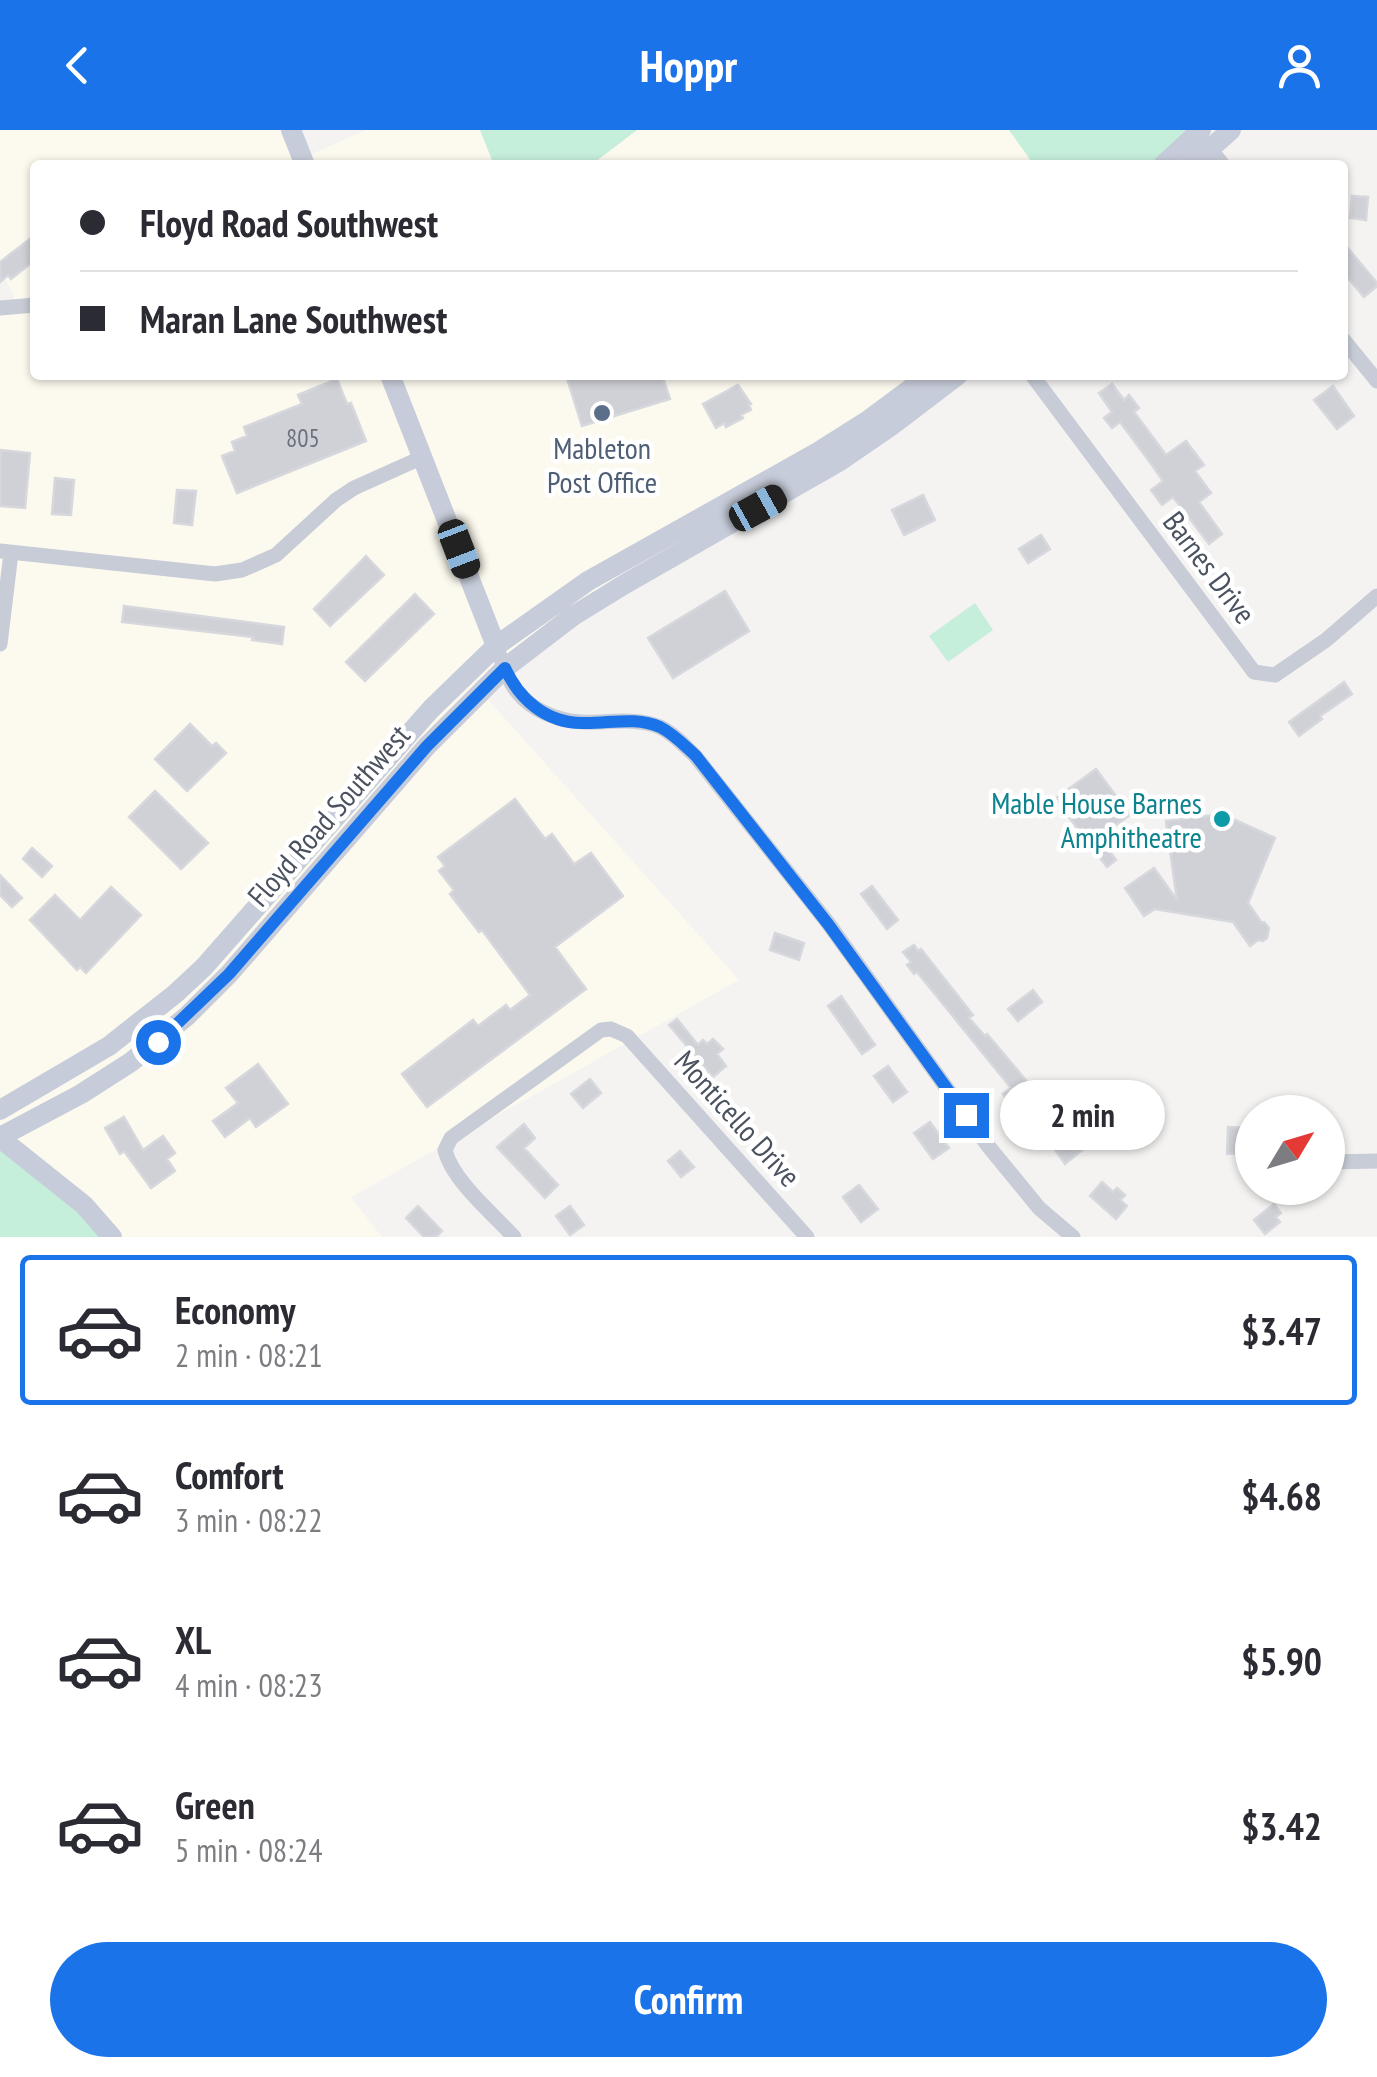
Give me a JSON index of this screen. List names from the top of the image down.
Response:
{
  "streets": {
    "main road": ["Floyd Road Southwest"],
    "street": ["Barnes Drive", "Monticello Drive"]
  },
  "places": ["Mableton Post Office", "Mable House Barnes Amphitheatre"],
  "house_numbers": ["805"],
  "north": "top right",
  "page": {
    "header": "Hoppr",
    "banner": ["Floyd Road Southwest", "Maran Lane Southwest"],
    "bubble": "2 min",
    "list": [
      {
        "name": "Economy",
        "note": "2 min · 08:21",
        "value": "$3.47"
      },
      {
        "name": "Comfort",
        "note": "3 min · 08:22",
        "value": "$4.68"
      },
      {
        "name": "XL",
        "note": "4 min · 08:23",
        "value": "$5.90"
      },
      {
        "name": "Green",
        "note": "5 min · 08:24",
        "value": "$3.42"
      }
    ],
    "buttons": "Confirm"
  }
}
